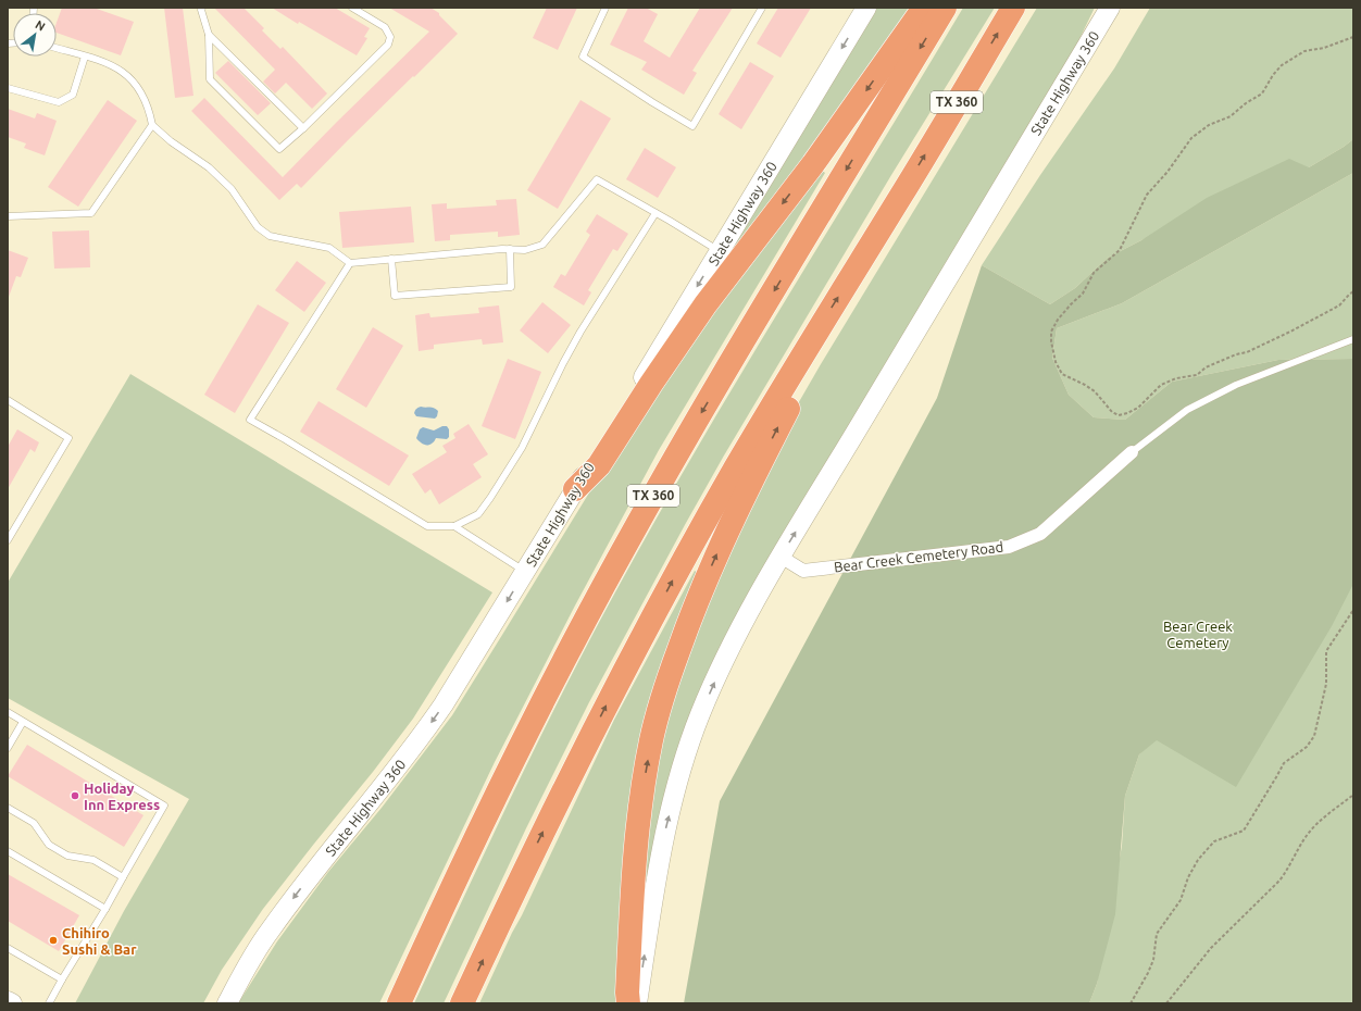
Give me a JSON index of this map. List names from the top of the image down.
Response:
{
  "streets": {
    "highway": ["TX 360"],
    "main road": ["State Highway 360"],
    "street": ["Bear Creek Cemetery Road"]
  },
  "crossings": [
    ["State Highway 360", "Bear Creek Cemetery Road"]
  ],
  "parks": ["Bear Creek Cemetery"],
  "places": ["Holiday Inn Express", "Chihiro Sushi & Bar"],
  "north": "top right"
}
